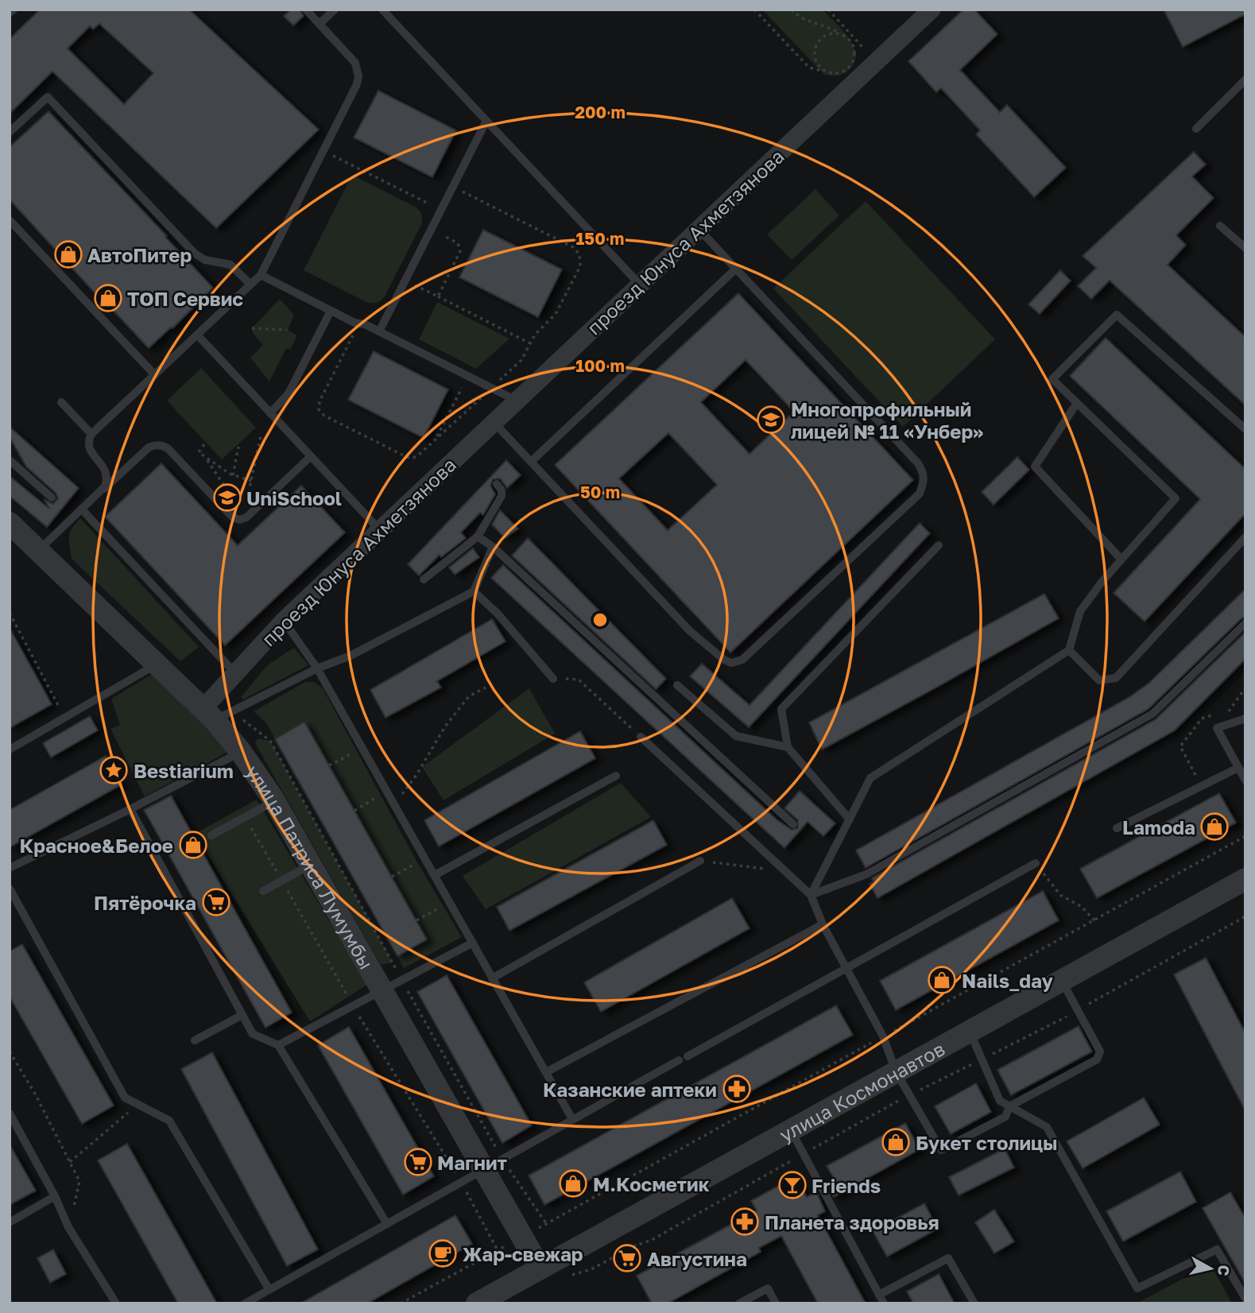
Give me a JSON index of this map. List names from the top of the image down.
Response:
{
  "streets": {
    "street": ["проезд Юнуса Ахметзянова", "улица Патриса Лумумбы", "улица Космонавтов"]
  },
  "crossings": [
    ["проезд Юнуса Ахметзянова", "улица Патриса Лумумбы"],
    ["улица Патриса Лумумбы", "улица Космонавтов"]
  ],
  "places": {
    "shop": [
      "АвтоПитер",
      "ТОП Сервис",
      "Lamoda",
      "Красное&Белое",
      "Nails_day",
      "Букет столицы",
      "М.Косметик"
    ],
    "school or university": ["Многопрофильный лицей № 11 «Унбер»", "UniSchool"],
    "place": ["Bestiarium"],
    "supermarket": ["Пятёрочка", "Магнит", "Августина"],
    "pharmacy": ["Казанские аптеки", "Планета здоровья"],
    "bar": ["Friends"],
    "cafe": ["Жар-свежар"]
  },
  "north": "right",
  "rings": [
    "200 m",
    "150 m",
    "100 m",
    "50 m"
  ]
}
